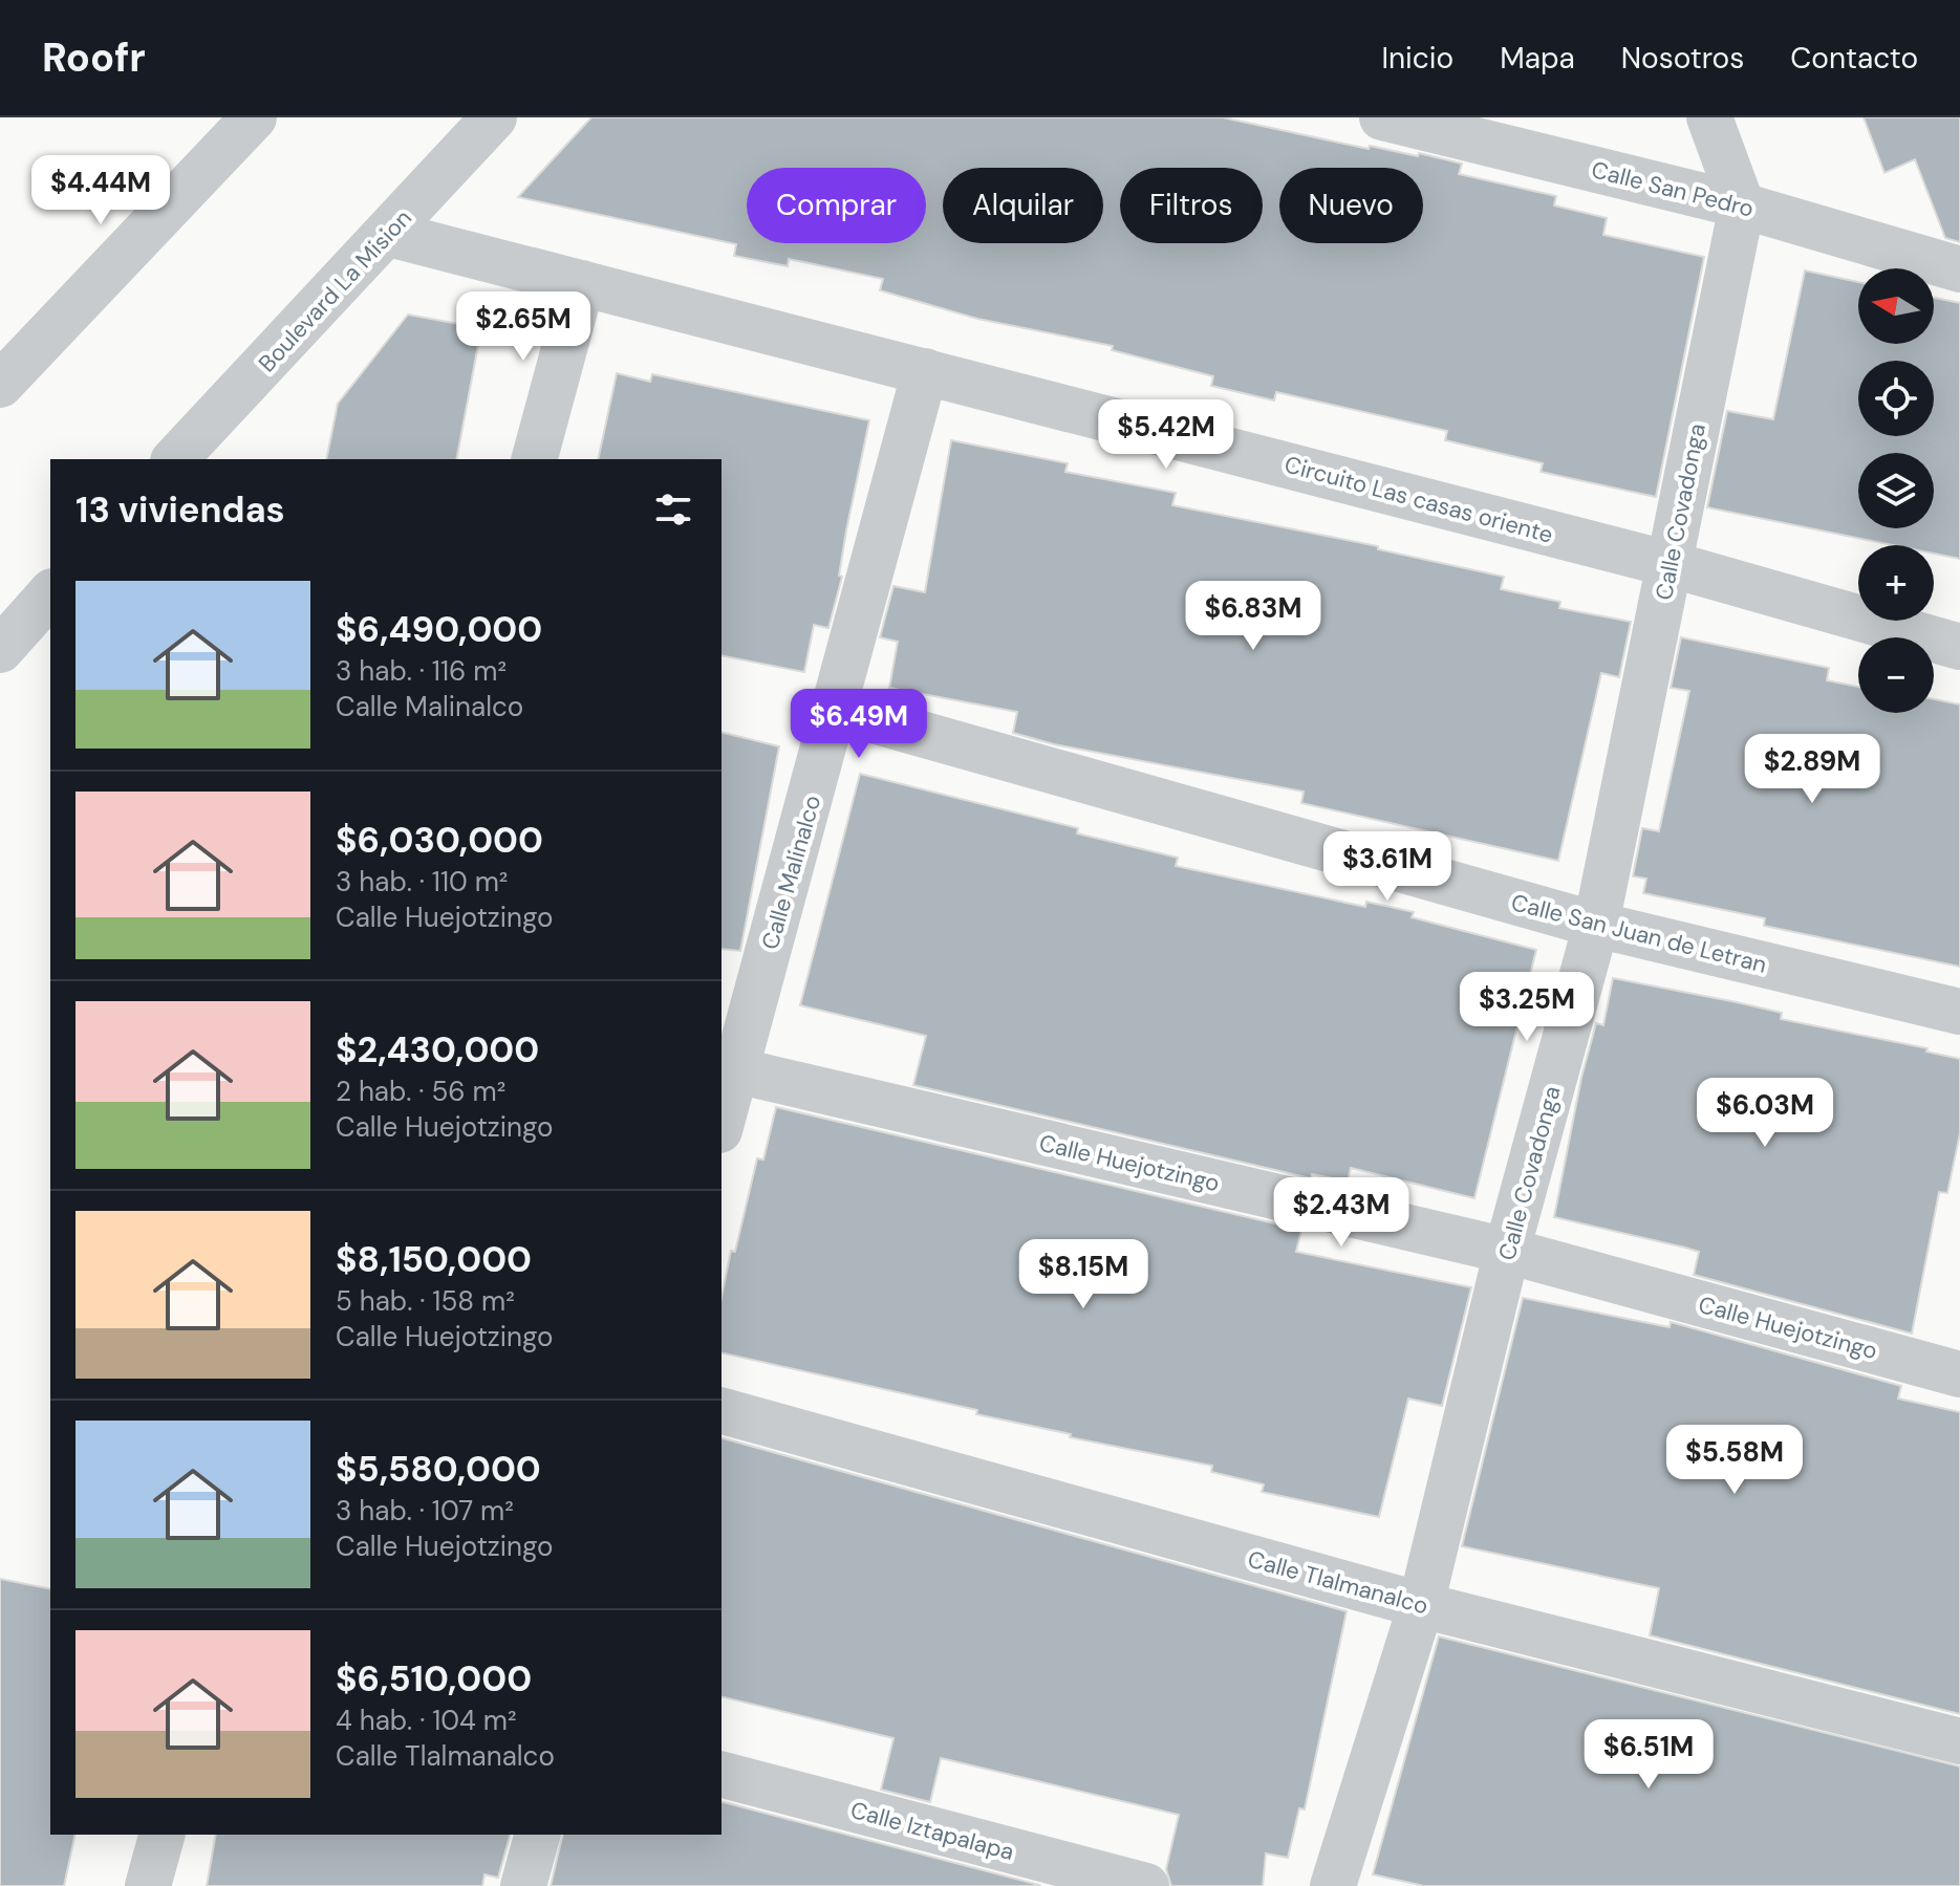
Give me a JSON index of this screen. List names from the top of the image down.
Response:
{
  "streets": {
    "street": [
      "Calle San Pedro",
      "Boulevard La Mision",
      "Circuito Las casas oriente",
      "Calle Covadonga",
      "Calle Malinalco",
      "Calle San Juan de Letran",
      "Calle Huejotzingo",
      "Calle Tlalmanalco",
      "Calle Iztapalapa"
    ]
  },
  "crossings": [
    ["Calle San Pedro", "Calle Covadonga"],
    ["Boulevard La Mision", "Circuito Las casas oriente"],
    ["Circuito Las casas oriente", "Calle Covadonga"],
    ["Circuito Las casas oriente", "Calle Malinalco"],
    ["Calle Covadonga", "Calle San Juan de Letran"],
    ["Calle Covadonga", "Calle Huejotzingo"],
    ["Calle Covadonga", "Calle Tlalmanalco"],
    ["Calle Malinalco", "Calle San Juan de Letran"],
    ["Calle Malinalco", "Calle Huejotzingo"]
  ],
  "north": "left",
  "page": {
    "header": "Roofr",
    "nav": [
      "Inicio",
      "Mapa",
      "Nosotros",
      "Contacto"
    ],
    "price": [
      "$4.44M",
      "$2.65M",
      "$5.42M",
      "$6.83M",
      "$6.49M",
      "$2.89M",
      "$3.61M",
      "$3.25M",
      "$6.03M",
      "$2.43M",
      "$8.15M",
      "$5.58M",
      "$6.51M"
    ],
    "chip": [
      "Comprar",
      "Alquilar",
      "Filtros",
      "Nuevo"
    ],
    "map_buttons": ["+", "−"],
    "heading": "13 viviendas",
    "list": [
      {
        "name": "$6,490,000",
        "note": "3 hab. · 116 m² · Calle Malinalco"
      },
      {
        "name": "$6,030,000",
        "note": "3 hab. · 110 m² · Calle Huejotzingo"
      },
      {
        "name": "$2,430,000",
        "note": "2 hab. · 56 m² · Calle Huejotzingo"
      },
      {
        "name": "$8,150,000",
        "note": "5 hab. · 158 m² · Calle Huejotzingo"
      },
      {
        "name": "$5,580,000",
        "note": "3 hab. · 107 m² · Calle Huejotzingo"
      },
      {
        "name": "$6,510,000",
        "note": "4 hab. · 104 m² · Calle Tlalmanalco"
      }
    ]
  }
}
